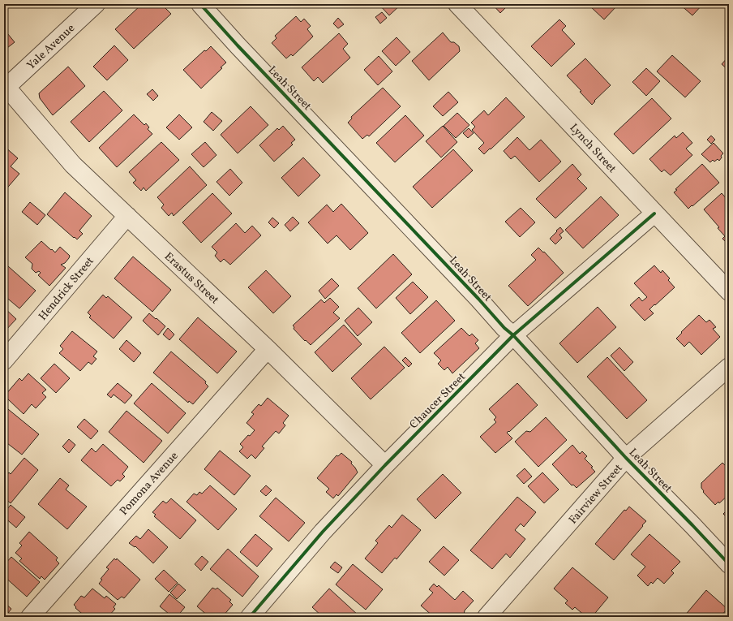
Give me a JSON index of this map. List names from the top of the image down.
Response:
{
  "streets": {
    "street": [
      "Yale Avenue",
      "Leah Street",
      "Lynch Street",
      "Erastus Street",
      "Hendrick Street",
      "Chaucer Street",
      "Pomona Avenue",
      "Fairview Street"
    ]
  },
  "crossings": [
    ["Yale Avenue", "Erastus Street"],
    ["Leah Street", "Chaucer Street"],
    ["Leah Street", "Fairview Street"],
    ["Lynch Street", "Chaucer Street"],
    ["Erastus Street", "Hendrick Street"],
    ["Erastus Street", "Chaucer Street"],
    ["Erastus Street", "Pomona Avenue"]
  ]
}
